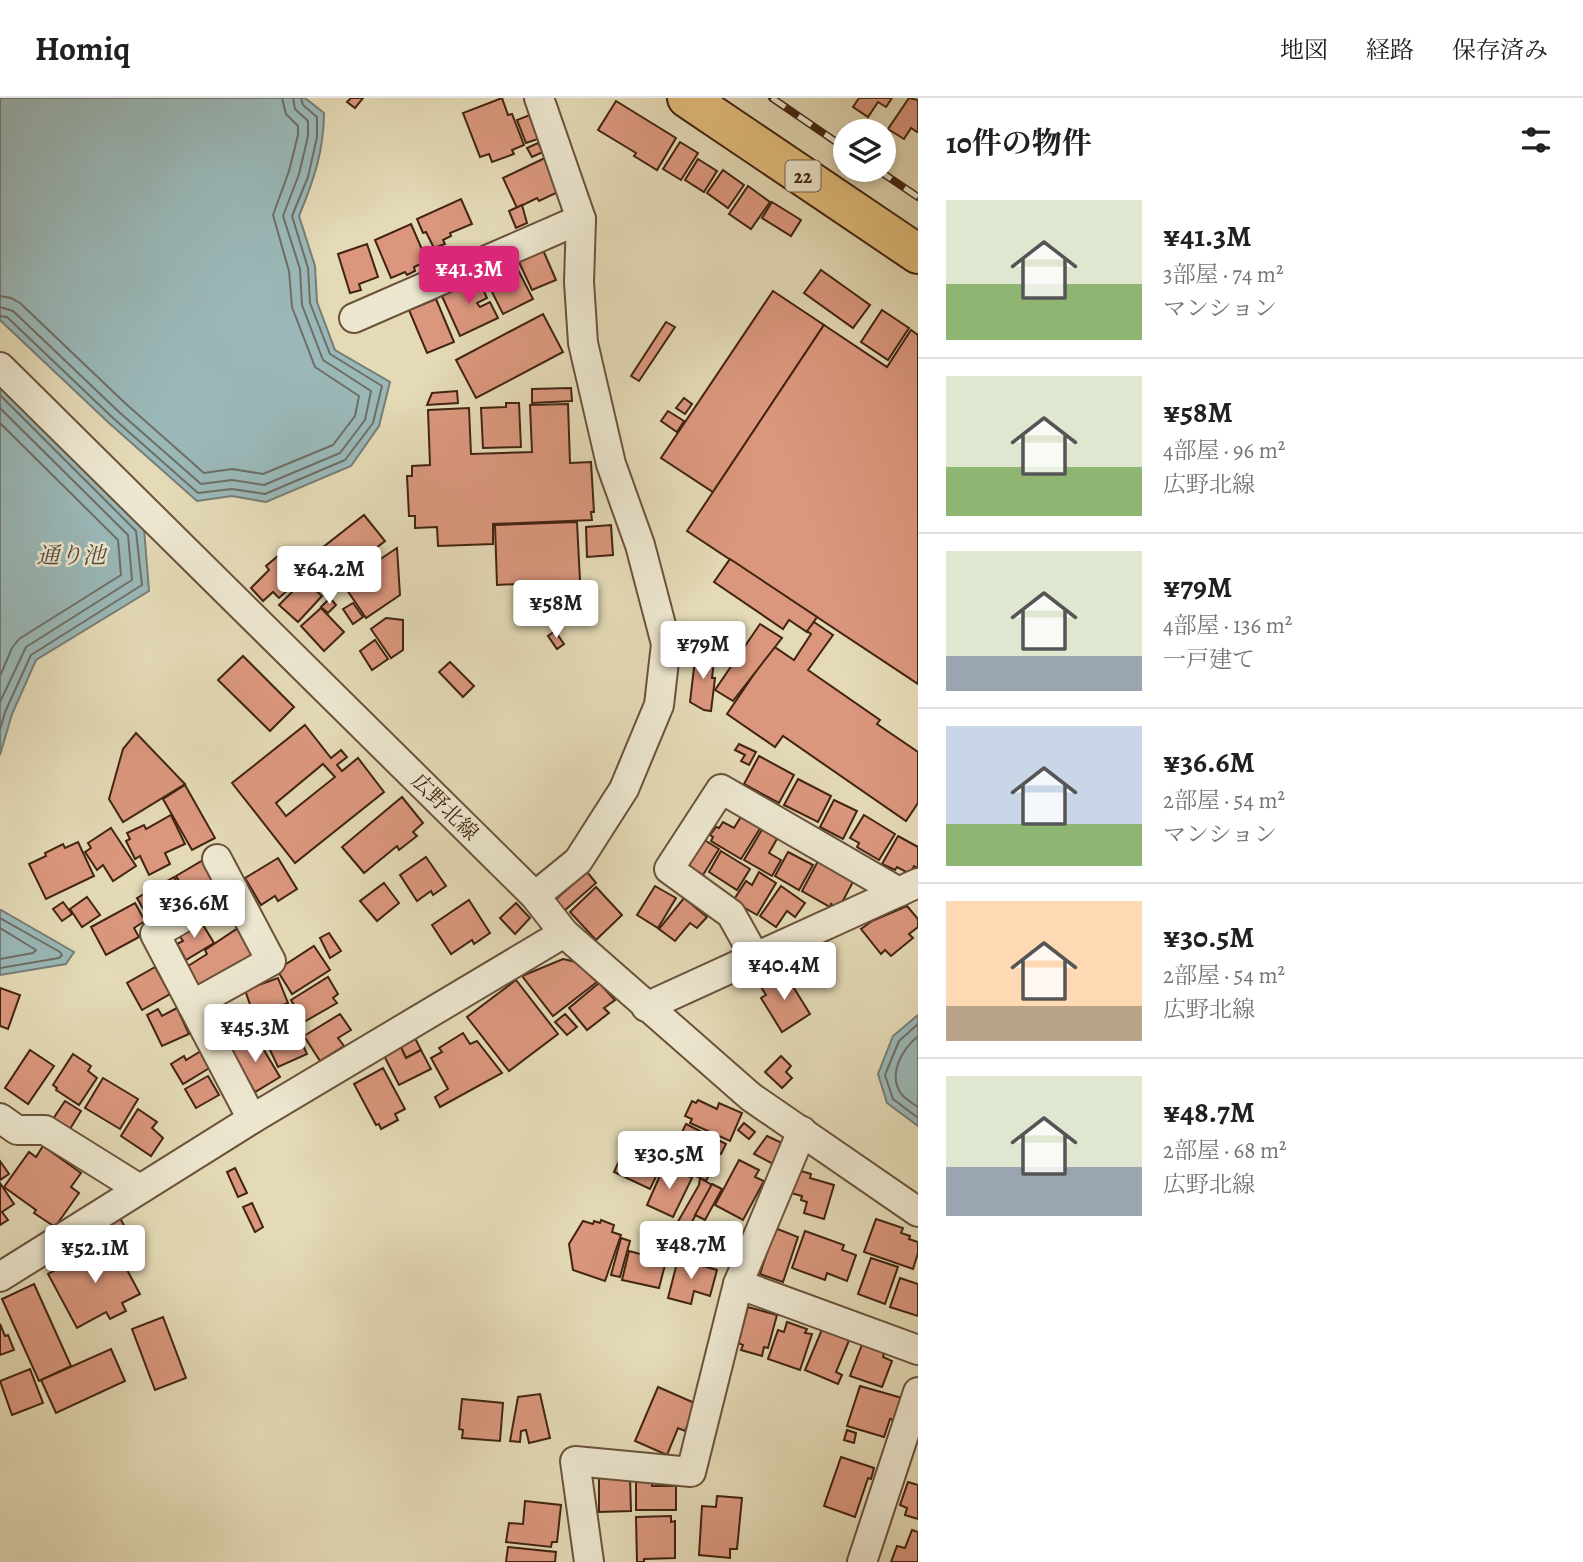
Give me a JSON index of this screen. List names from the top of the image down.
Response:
{
  "streets": {
    "main road": ["22"],
    "street": ["広野北線"]
  },
  "water": ["通り池"],
  "page": {
    "header": "Homiq",
    "nav": ["地図", "経路", "保存済み"],
    "heading": "10件の物件",
    "list": [
      {
        "name": "¥41.3M",
        "note": "3部屋 · 74 m² · マンション"
      },
      {
        "name": "¥58M",
        "note": "4部屋 · 96 m² · 広野北線"
      },
      {
        "name": "¥79M",
        "note": "4部屋 · 136 m² · 一戸建て"
      },
      {
        "name": "¥36.6M",
        "note": "2部屋 · 54 m² · マンション"
      },
      {
        "name": "¥30.5M",
        "note": "2部屋 · 54 m² · 広野北線"
      },
      {
        "name": "¥48.7M",
        "note": "2部屋 · 68 m² · 広野北線"
      }
    ],
    "price": [
      "¥41.3M",
      "¥64.2M",
      "¥58M",
      "¥79M",
      "¥36.6M",
      "¥40.4M",
      "¥45.3M",
      "¥30.5M",
      "¥48.7M",
      "¥52.1M"
    ]
  }
}
